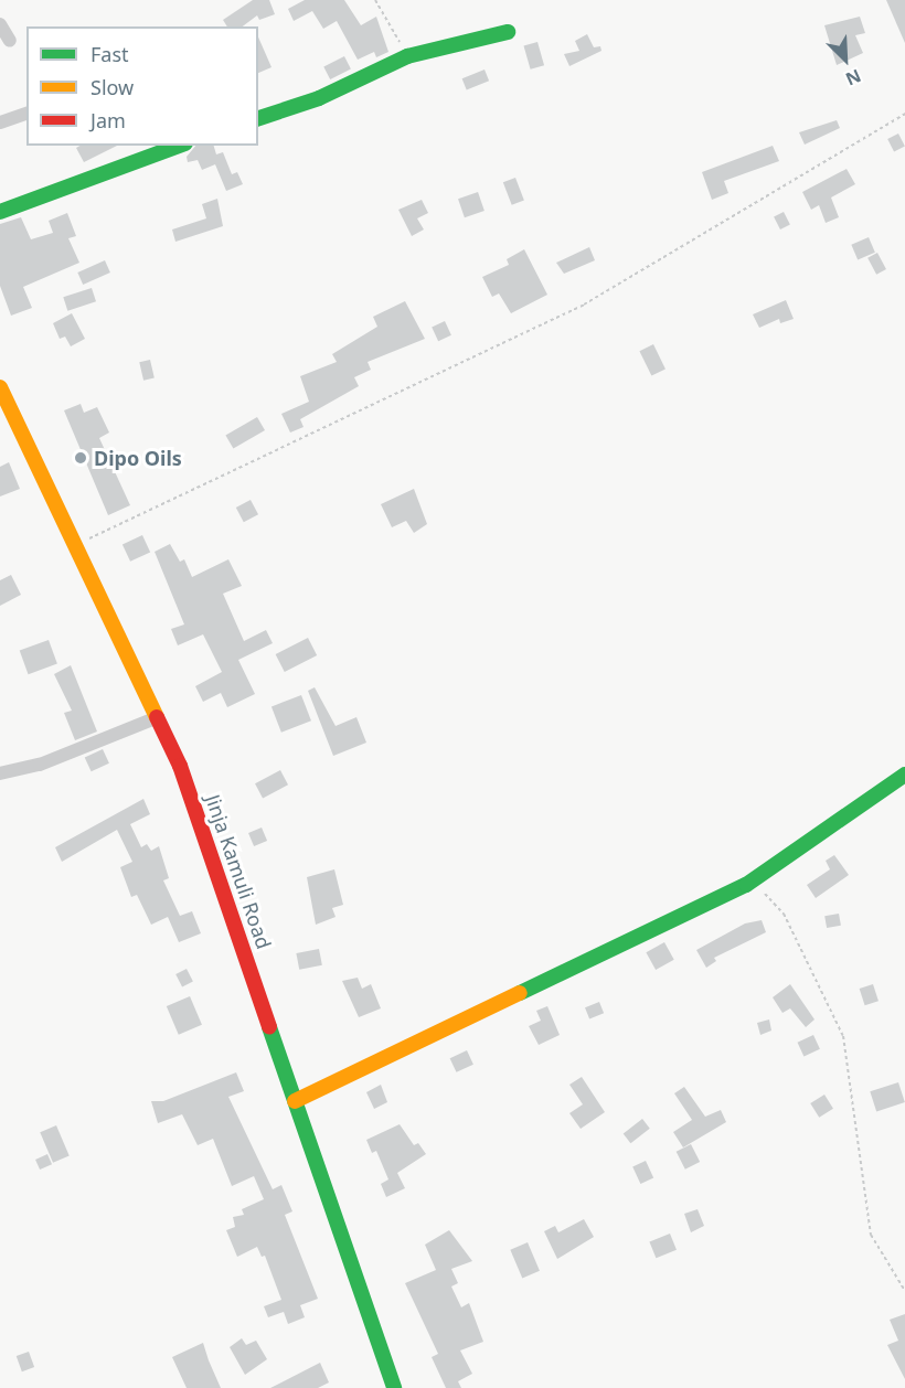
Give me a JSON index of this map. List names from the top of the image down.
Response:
{
  "streets": {
    "street": ["Jinja Kamuli Road"]
  },
  "places": ["Dipo Oils"],
  "legend": ["Fast", "Slow", "Jam"],
  "north": "bottom right"
}
